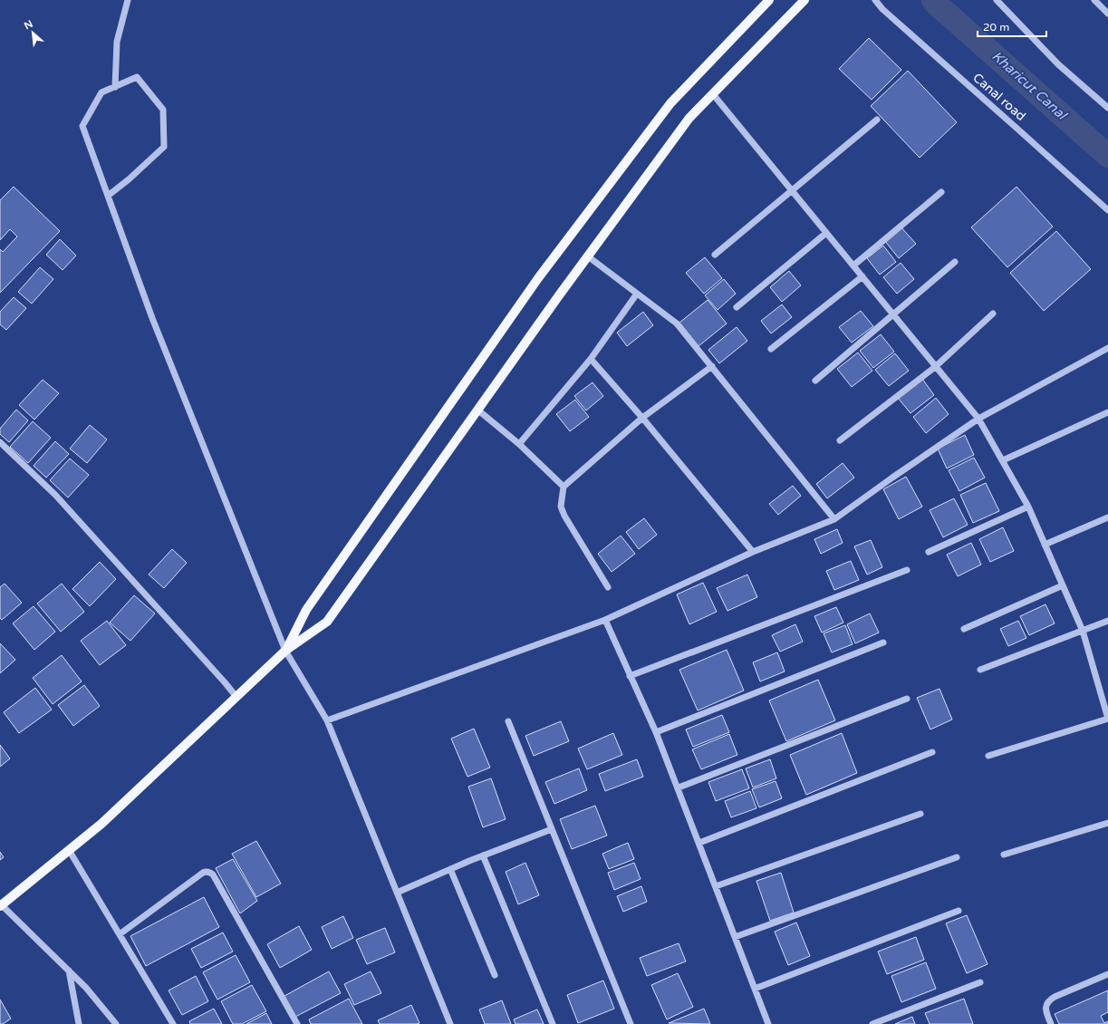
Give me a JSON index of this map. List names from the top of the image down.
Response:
{
  "streets": {
    "street": ["Canal road"]
  },
  "water": ["Kharicut Canal"],
  "scale_bar": "20 m",
  "north": "top left"
}
